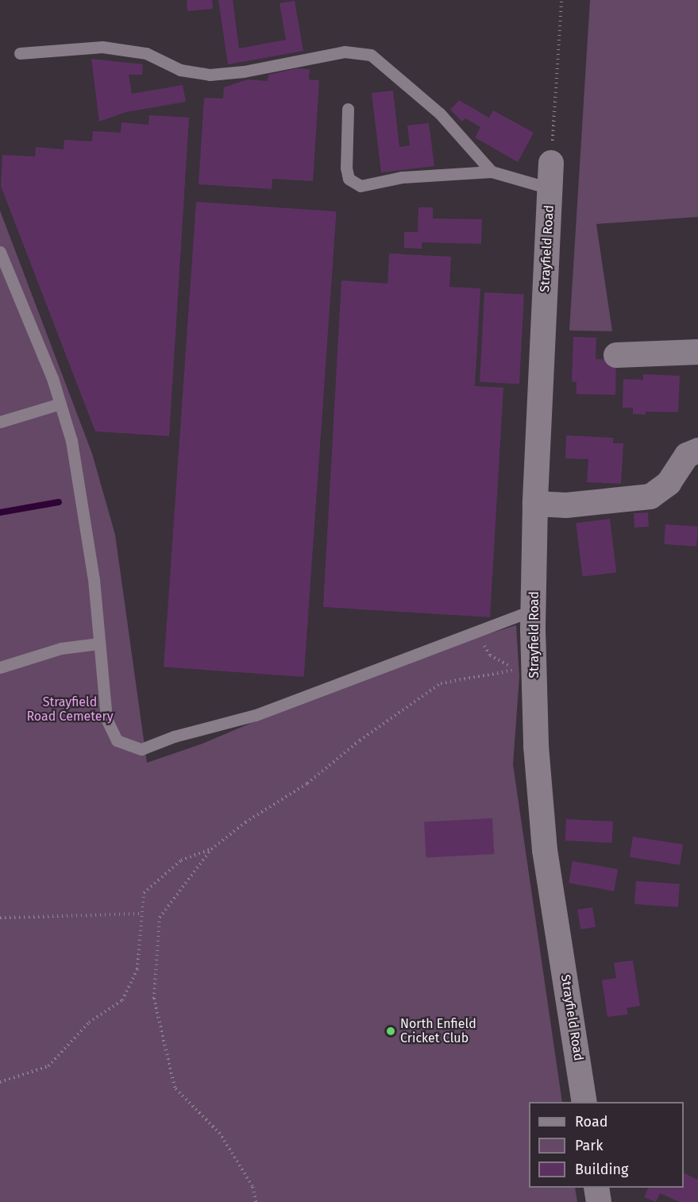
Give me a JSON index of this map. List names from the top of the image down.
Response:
{
  "streets": {
    "street": ["Strayfield Road"]
  },
  "parks": ["Strayfield Road Cemetery"],
  "places": ["North Enfield Cricket Club"],
  "legend": ["Road", "Park", "Building"]
}
